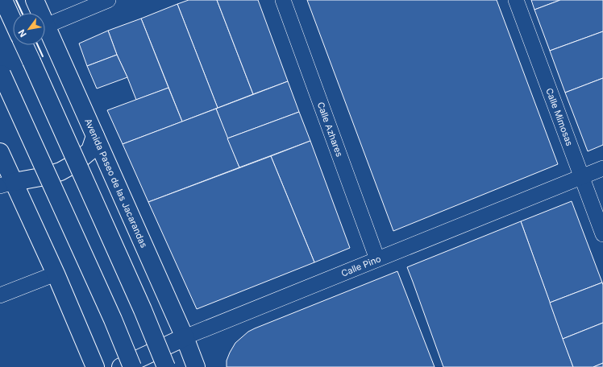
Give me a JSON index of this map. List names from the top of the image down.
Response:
{
  "streets": {
    "main road": ["Avenida Paseo de las Jacarandas", "Calle Pino"],
    "street": ["Calle Mimosas", "Calle Azhares"]
  },
  "crossings": [
    ["Calle Mimosas", "Calle Pino"],
    ["Calle Azhares", "Calle Pino"],
    ["Avenida Paseo de las Jacarandas", "Calle Pino"]
  ],
  "north": "bottom left"
}
